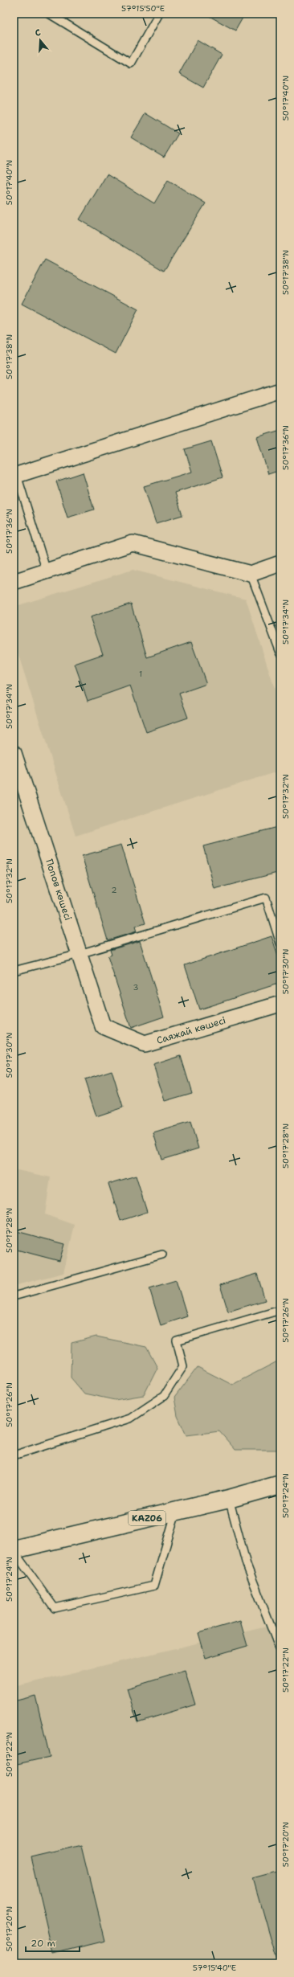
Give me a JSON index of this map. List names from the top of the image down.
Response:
{
  "streets": {
    "highway": ["KАZ06"],
    "street": ["Попов көшесі", "Саяжай көшесі"]
  },
  "crossings": [
    ["Попов көшесі", "Саяжай көшесі"]
  ],
  "house_numbers": ["1", "2", "3"],
  "scale_bar": "20 m",
  "north": "top",
  "coordinates": [
    "57°15'50\"E",
    "50°17'40\"N",
    "50°17'38\"N",
    "50°17'36\"N",
    "50°17'34\"N",
    "50°17'32\"N",
    "50°17'30\"N",
    "50°17'28\"N",
    "50°17'26\"N",
    "50°17'24\"N",
    "50°17'22\"N",
    "50°17'20\"N",
    "57°15'40\"E"
  ]
}
